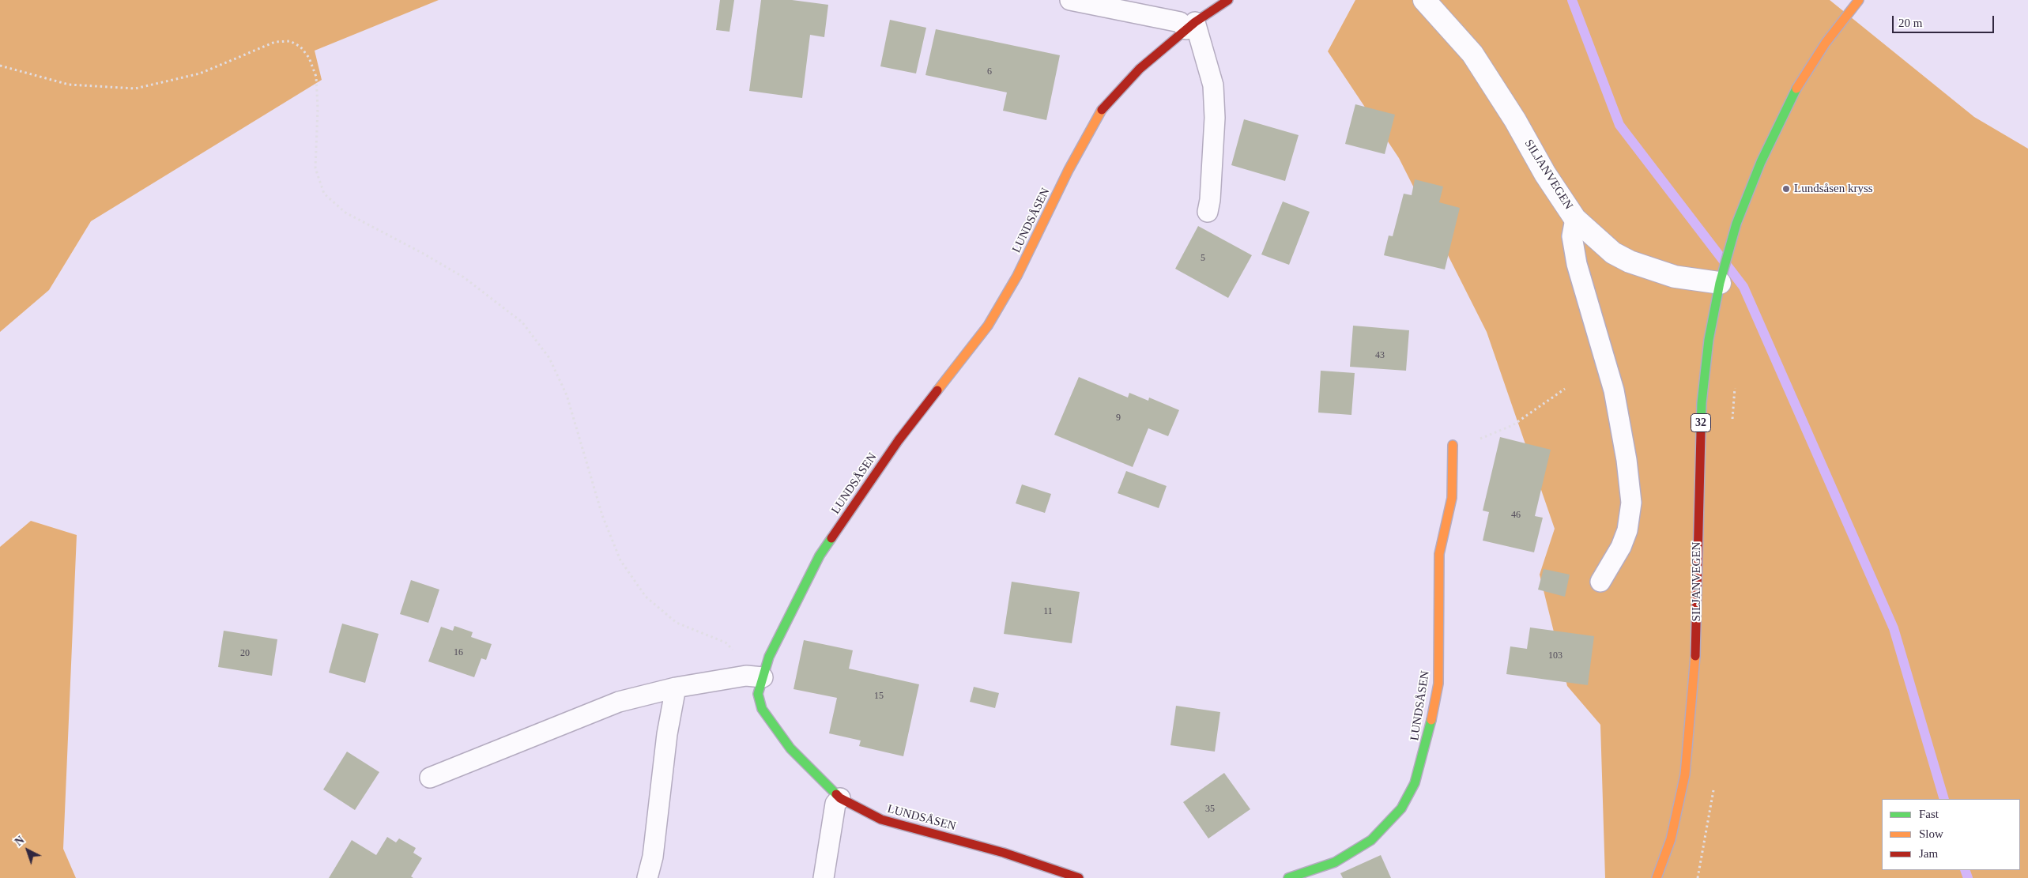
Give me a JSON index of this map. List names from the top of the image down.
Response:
{
  "streets": {
    "street": ["SILJANVEGEN", "LUNDSÅSEN", "32"]
  },
  "places": ["Lundsåsen kryss"],
  "house_numbers": [
    "6",
    "5",
    "43",
    "9",
    "46",
    "11",
    "16",
    "20",
    "103",
    "15",
    "35"
  ],
  "legend": ["Fast", "Slow", "Jam"],
  "scale_bar": "20 m",
  "north": "top left"
}
